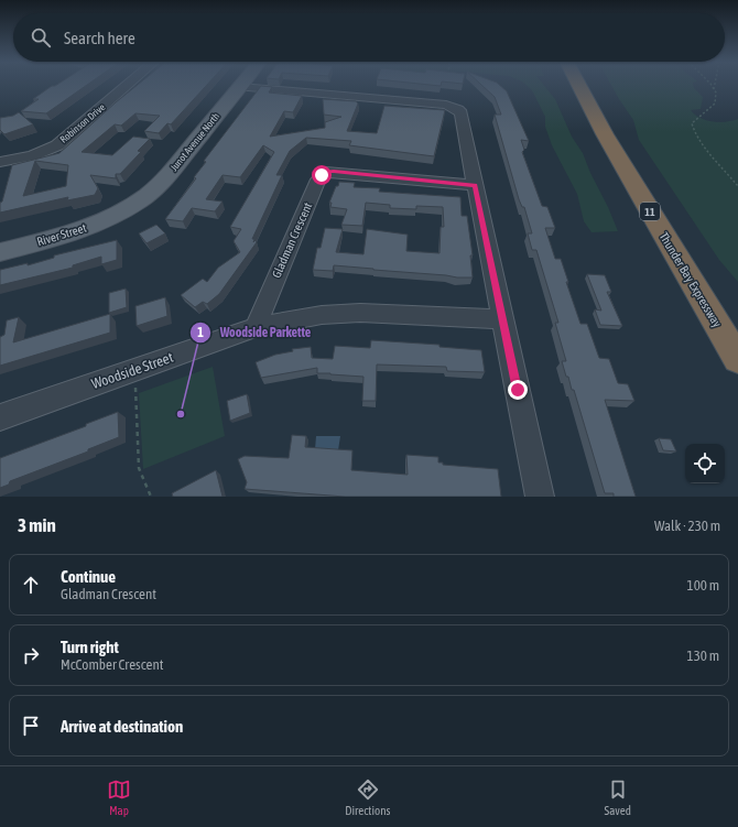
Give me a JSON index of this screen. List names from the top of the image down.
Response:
{
  "streets": {
    "highway": ["11", "Thunder Bay Expressway"],
    "main road": ["Junot Avenue North", "River Street"],
    "street": ["Robinson Drive", "Gladman Crescent", "Woodside Street"]
  },
  "crossings": [
    ["Junot Avenue North", "River Street"],
    ["Gladman Crescent", "Woodside Street"]
  ],
  "places": ["Woodside Parkette"],
  "page": {
    "search": "Search here",
    "heading": ["3 min", "Walk · 230 m"],
    "list": [
      ["Continue", "Gladman Crescent", "100 m"],
      ["Turn right", "McComber Crescent", "130 m"],
      "Arrive at destination"
    ],
    "nav": ["Map", "Directions", "Saved"]
  }
}
